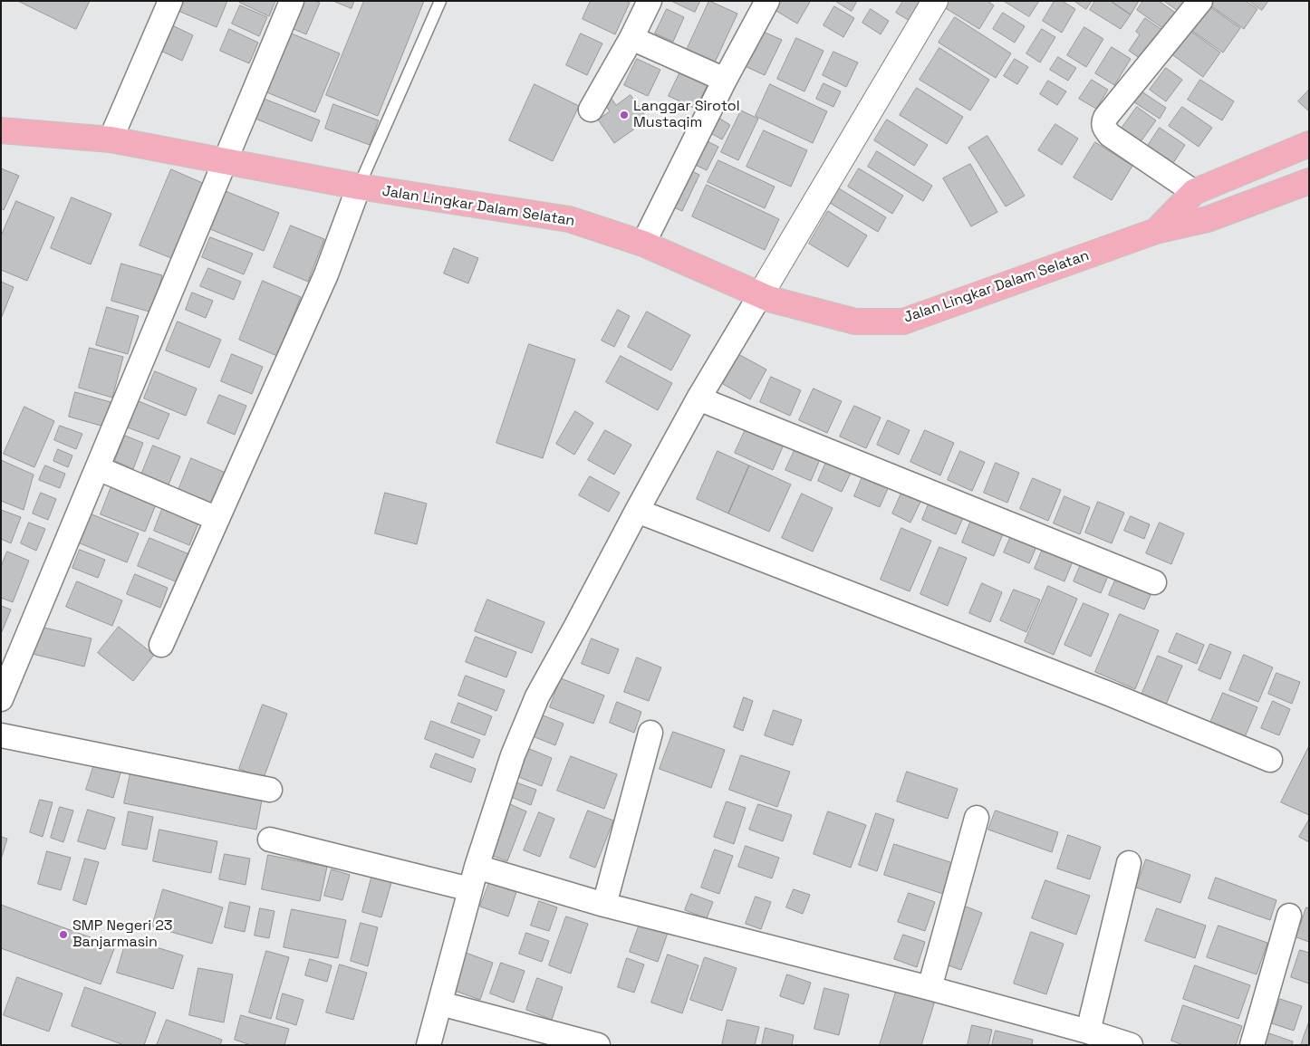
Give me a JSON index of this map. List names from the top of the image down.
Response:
{
  "streets": {
    "main road": ["Jalan Lingkar Dalam Selatan"]
  },
  "places": ["Langgar Sirotol Mustaqim", "SMP Negeri 23 Banjarmasin"]
}
